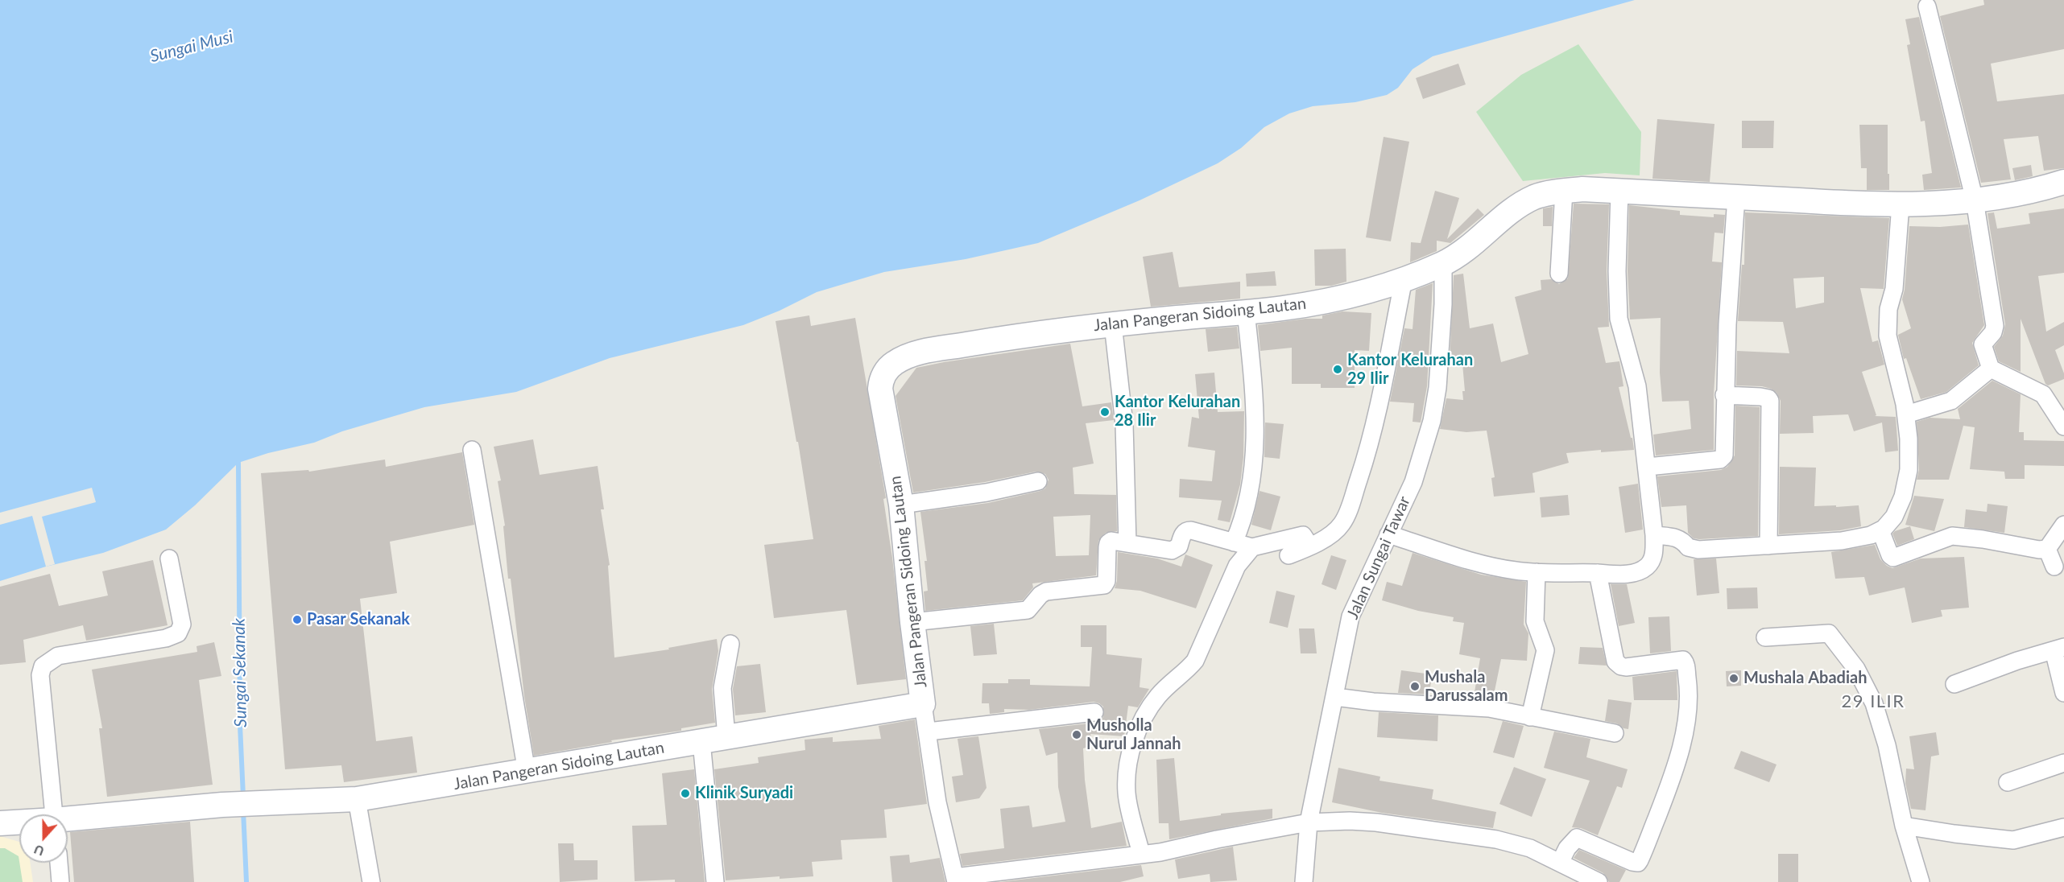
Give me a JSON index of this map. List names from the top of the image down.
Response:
{
  "streets": {
    "street": ["Jalan Pangeran Sidoing Lautan", "Jalan Sungai Tawar"]
  },
  "crossings": [
    ["Jalan Pangeran Sidoing Lautan", "Jalan Sungai Tawar"]
  ],
  "districts": ["29 ILIR"],
  "water": ["Sungai Musi", "Sungai Sekanak"],
  "places": [
    "Kantor Kelurahan 29 Ilir",
    "Kantor Kelurahan 28 Ilir",
    "Pasar Sekanak",
    "Mushala Abadiah",
    "Mushala Darussalam",
    "Musholla Nurul Jannah",
    "Klinik Suryadi"
  ],
  "north": "bottom"
}
